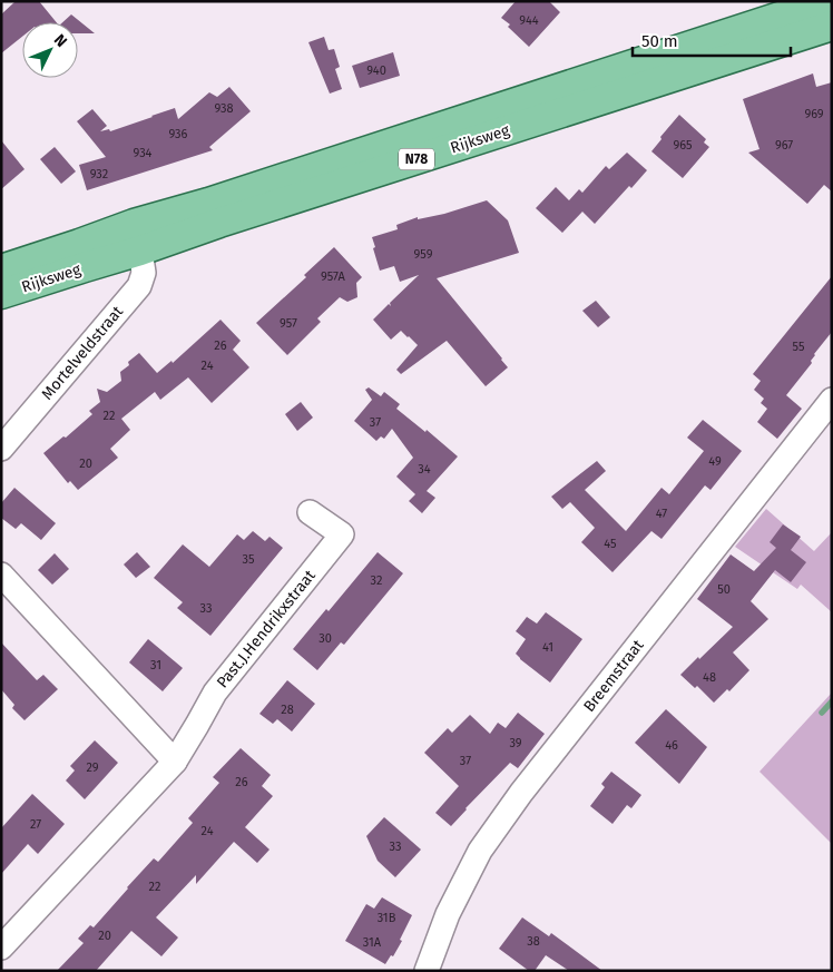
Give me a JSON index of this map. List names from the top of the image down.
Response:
{
  "streets": {
    "main road": ["Rijksweg", "N78"],
    "street": ["Mortelveldstraat", "Past.J.Hendrikxstraat", "Breemstraat"]
  },
  "crossings": [
    ["Rijksweg", "Mortelveldstraat"]
  ],
  "house_numbers": [
    "944",
    "940",
    "938",
    "969",
    "936",
    "965",
    "967",
    "934",
    "932",
    "959",
    "957A",
    "957",
    "26",
    "55",
    "24",
    "22",
    "37",
    "49",
    "20",
    "34",
    "47",
    "45",
    "35",
    "32",
    "50",
    "33",
    "30",
    "41",
    "31",
    "48",
    "28",
    "39",
    "46",
    "37",
    "29",
    "26",
    "27",
    "24",
    "33",
    "22",
    "31B",
    "20",
    "38",
    "31A"
  ],
  "scale_bar": "50 m",
  "north": "top right"
}
